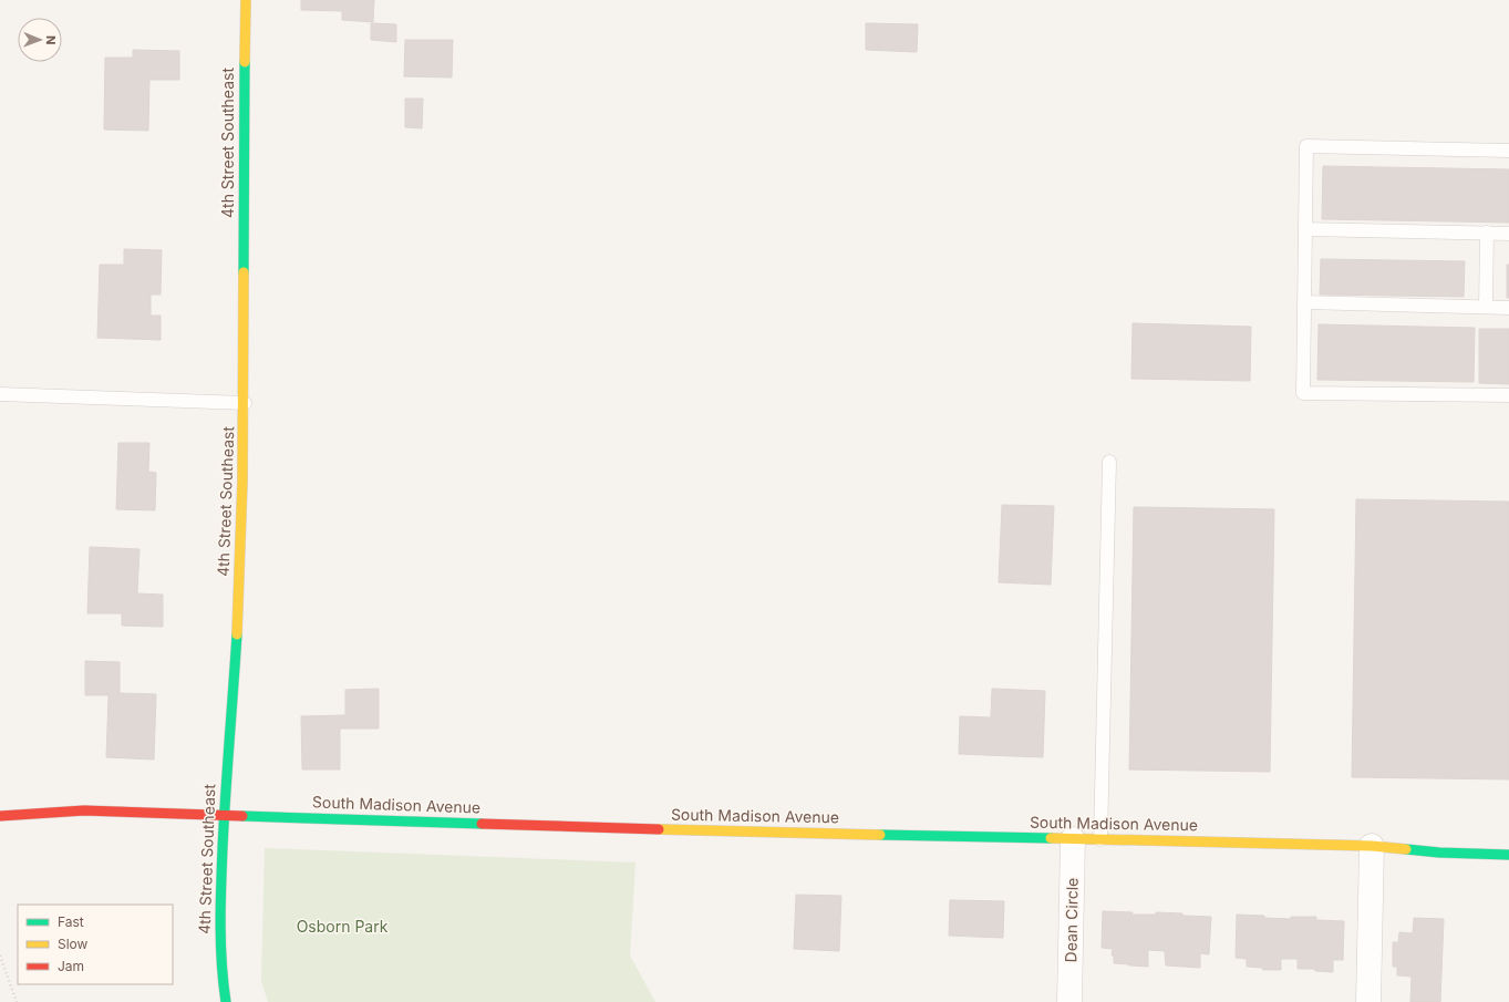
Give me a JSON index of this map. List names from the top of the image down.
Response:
{
  "streets": {
    "street": ["4th Street Southeast", "South Madison Avenue", "Dean Circle"]
  },
  "crossings": [
    ["4th Street Southeast", "South Madison Avenue"],
    ["South Madison Avenue", "Dean Circle"]
  ],
  "parks": ["Osborn Park"],
  "legend": ["Fast", "Slow", "Jam"],
  "north": "right"
}
